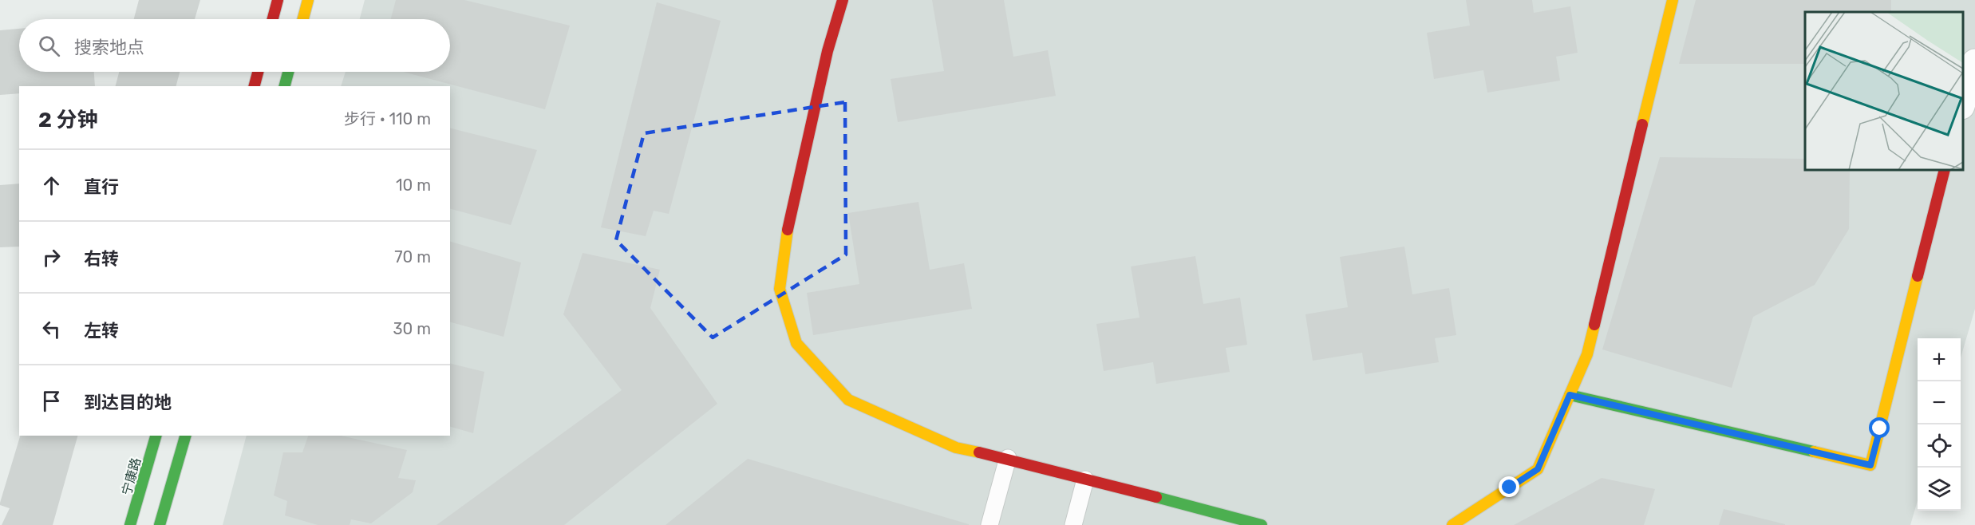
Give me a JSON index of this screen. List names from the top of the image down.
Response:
{
  "streets": {
    "street": ["宁康路"]
  },
  "page": {
    "search": "搜索地点",
    "heading": ["2 分钟", "步行 · 110 m"],
    "list": [
      ["直行", "10 m"],
      ["右转", "70 m"],
      ["左转", "30 m"],
      "到达目的地"
    ],
    "map_buttons": ["+", "−"]
  }
}
